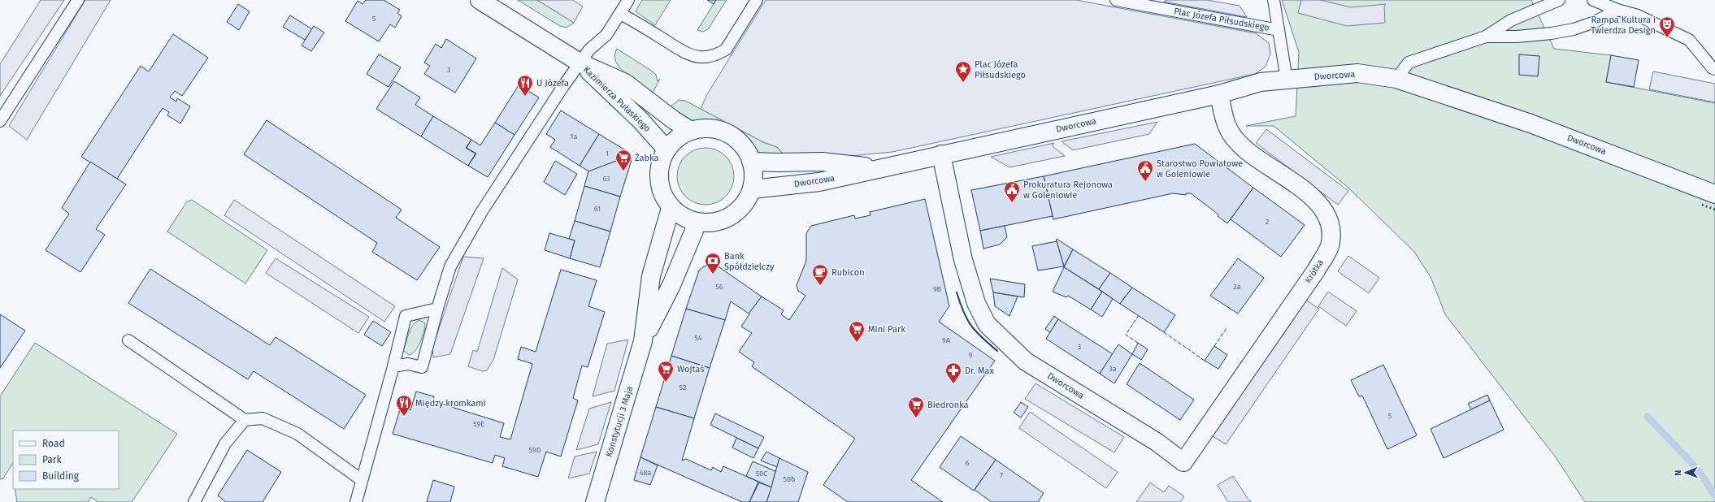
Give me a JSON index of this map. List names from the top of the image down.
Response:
{
  "streets": {
    "street": [
      "Dworcowa",
      "Kazimierza Pułaskiego",
      "Krótka",
      "Konstytucji 3 Maja"
    ],
    "lane": ["Plac Józefa Piłsudskiego"]
  },
  "crossings": [
    ["Plac Józefa Piłsudskiego", "Dworcowa"],
    ["Dworcowa", "Kazimierza Pułaskiego"],
    ["Dworcowa", "Krótka"],
    ["Dworcowa", "Konstytucji 3 Maja"],
    ["Kazimierza Pułaskiego", "Konstytucji 3 Maja"]
  ],
  "places": {
    "theatre": ["Rampa Kultura i Twierdza Design"],
    "place": ["Plac Józefa Piłsudskiego"],
    "restaurant": ["U Józefa", "Między kromkami"],
    "supermarket": [
      "Żabka",
      "Mini Park",
      "Wojtaś",
      "Biedronka"
    ],
    "public building": ["Starostwo Powiatowe w Goleniowie", "Prokuratura Rejonowa w Goleniowie"],
    "bank": ["Bank Spółdzielczy"],
    "cafe": ["Rubicon"],
    "pharmacy": ["Dr. Max"]
  },
  "house_numbers": [
    "5",
    "3",
    "1a",
    "1",
    "63",
    "61",
    "2",
    "56",
    "2a",
    "9B",
    "54",
    "9A",
    "3",
    "9",
    "3a",
    "52",
    "5",
    "59E",
    "59D",
    "6",
    "48a",
    "50C",
    "7",
    "50b"
  ],
  "legend": ["Road", "Park", "Building"],
  "north": "left"
}
